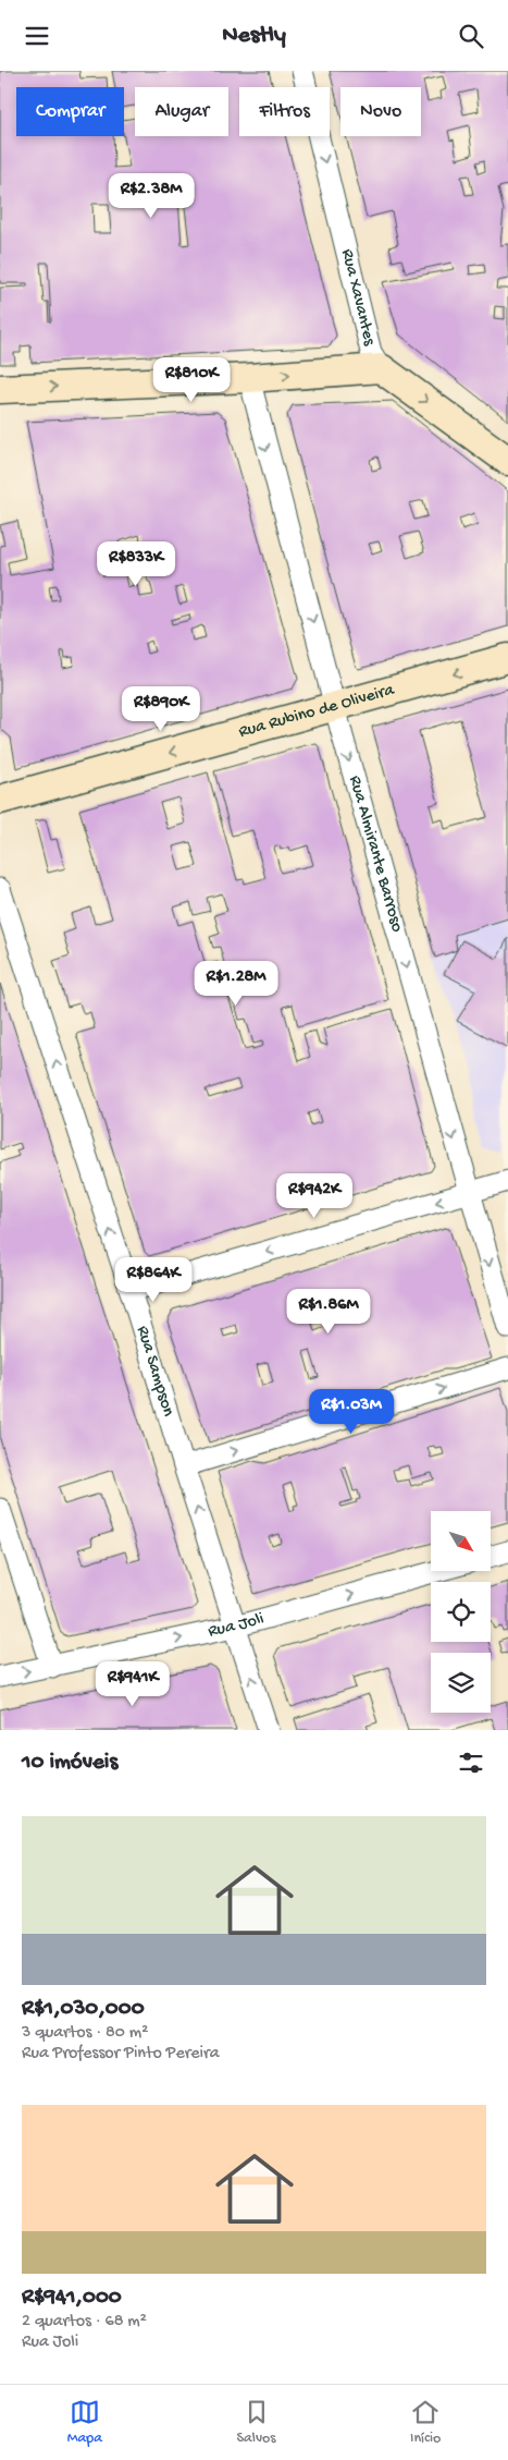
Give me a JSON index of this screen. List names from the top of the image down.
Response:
{
  "streets": {
    "street": [
      "Rua Xavantes",
      "Rua Rubino de Oliveira",
      "Rua Almirante Barroso",
      "Rua Sampson",
      "Rua Joli"
    ]
  },
  "crossings": [
    ["Rua Rubino de Oliveira", "Rua Almirante Barroso"],
    ["Rua Sampson", "Rua Joli"]
  ],
  "one_way": [
    "Rua Xavantes",
    "Rua Rubino de Oliveira",
    "Rua Almirante Barroso",
    "Rua Sampson"
  ],
  "north": "bottom right",
  "page": {
    "header": "Nestly",
    "chip": [
      "Comprar",
      "Alugar",
      "Filtros",
      "Novo"
    ],
    "price": [
      "R$2.38M",
      "R$810K",
      "R$833K",
      "R$890K",
      "R$1.28M",
      "R$942K",
      "R$864K",
      "R$1.86M",
      "R$1.03M",
      "R$941K"
    ],
    "heading": "10 imóveis",
    "list": [
      {
        "name": "R$1,030,000",
        "note": "3 quartos · 80 m² · Rua Professor Pinto Pereira"
      },
      {
        "name": "R$941,000",
        "note": "2 quartos · 68 m² · Rua Joli"
      }
    ],
    "tabs": ["Mapa", "Salvos", "Início"]
  }
}
